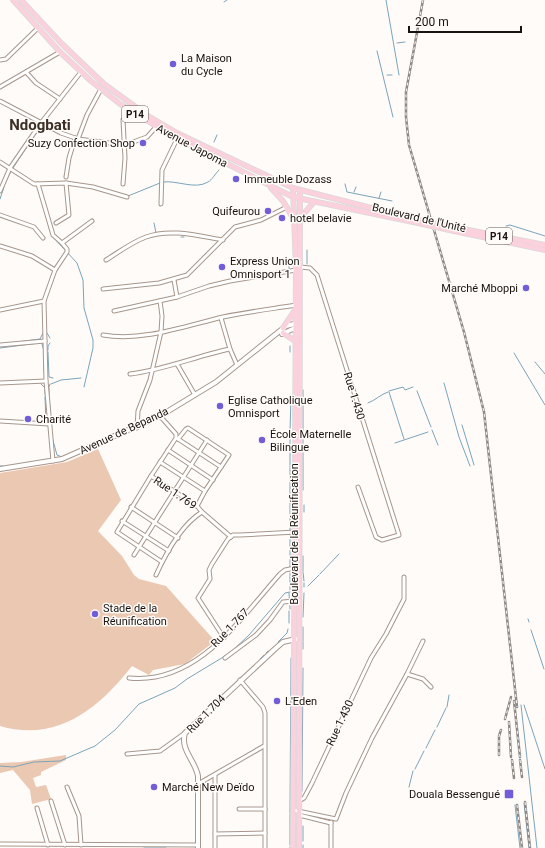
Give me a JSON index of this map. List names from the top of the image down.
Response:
{
  "streets": {
    "main road": [
      "P14",
      "Avenue Japoma",
      "Boulevard de l'Unité",
      "Avenue de Bepanda",
      "Boulevard de la Réunification",
      "Rue 1.704"
    ],
    "street": ["Rue 1.430", "Rue 1.769", "Rue 1.767"]
  },
  "crossings": [
    ["Avenue Japoma", "Boulevard de l'Unité"],
    ["Avenue Japoma", "Boulevard de la Réunification"],
    ["Boulevard de l'Unité", "Boulevard de la Réunification"],
    ["Rue 1.430", "Boulevard de la Réunification"],
    ["Avenue de Bepanda", "Boulevard de la Réunification"],
    ["Boulevard de la Réunification", "Rue 1.767"],
    ["Boulevard de la Réunification", "Rue 1.704"]
  ],
  "districts": ["Ndogbati"],
  "places": {
    "other": [
      "La Maison du Cycle",
      "Suzy Confection Shop",
      "Immeuble Dozass",
      "Quifeurou",
      "hotel belavie",
      "Express Union Omnisport 1",
      "Marché Mboppi",
      "Eglise Catholique Omnisport",
      "Charité",
      "École Maternelle Bilingue",
      "Stade de la Réunification",
      "L'Eden",
      "Marché New Deïdo"
    ],
    "transit": ["Douala Bessengué"]
  },
  "scale_bar": "200 m"
}
